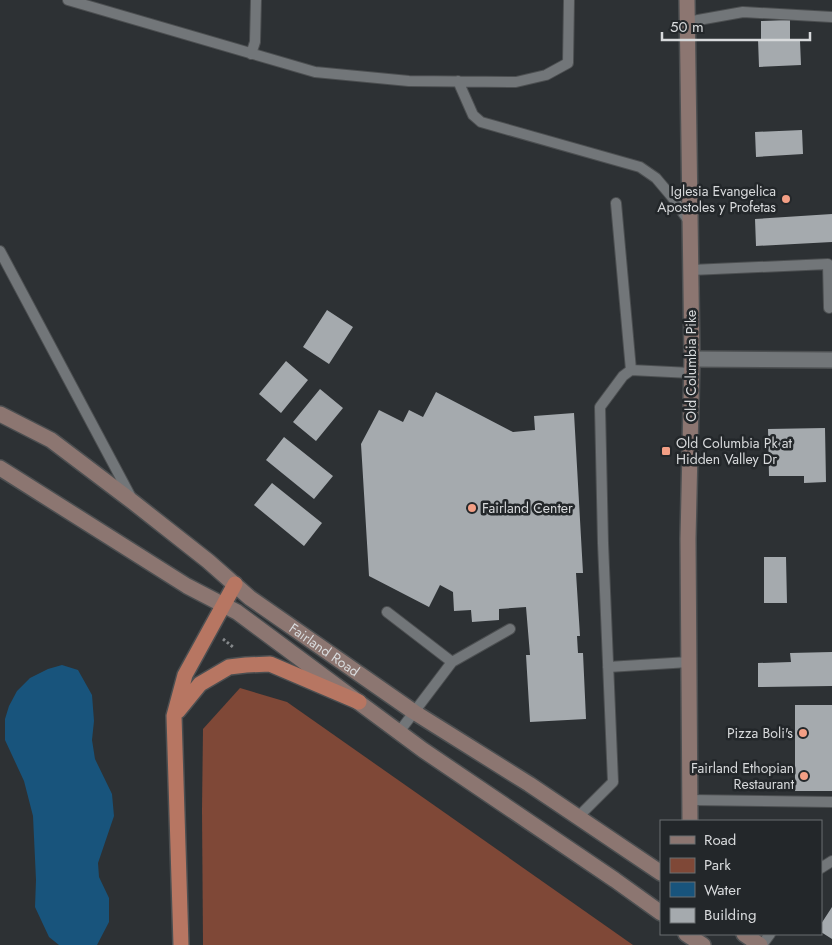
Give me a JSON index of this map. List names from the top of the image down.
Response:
{
  "streets": {
    "main road": ["Old Columbia Pike", "Fairland Road"]
  },
  "places": {
    "other": [
      "Iglesia Evangelica Apostoles y Profetas",
      "Fairland Center",
      "Pizza Boli's",
      "Fairland Ethopian Restaurant"
    ],
    "transit": ["Old Columbia Pk at Hidden Valley Dr"]
  },
  "legend": [
    "Road",
    "Park",
    "Water",
    "Building"
  ],
  "scale_bar": "50 m"
}
